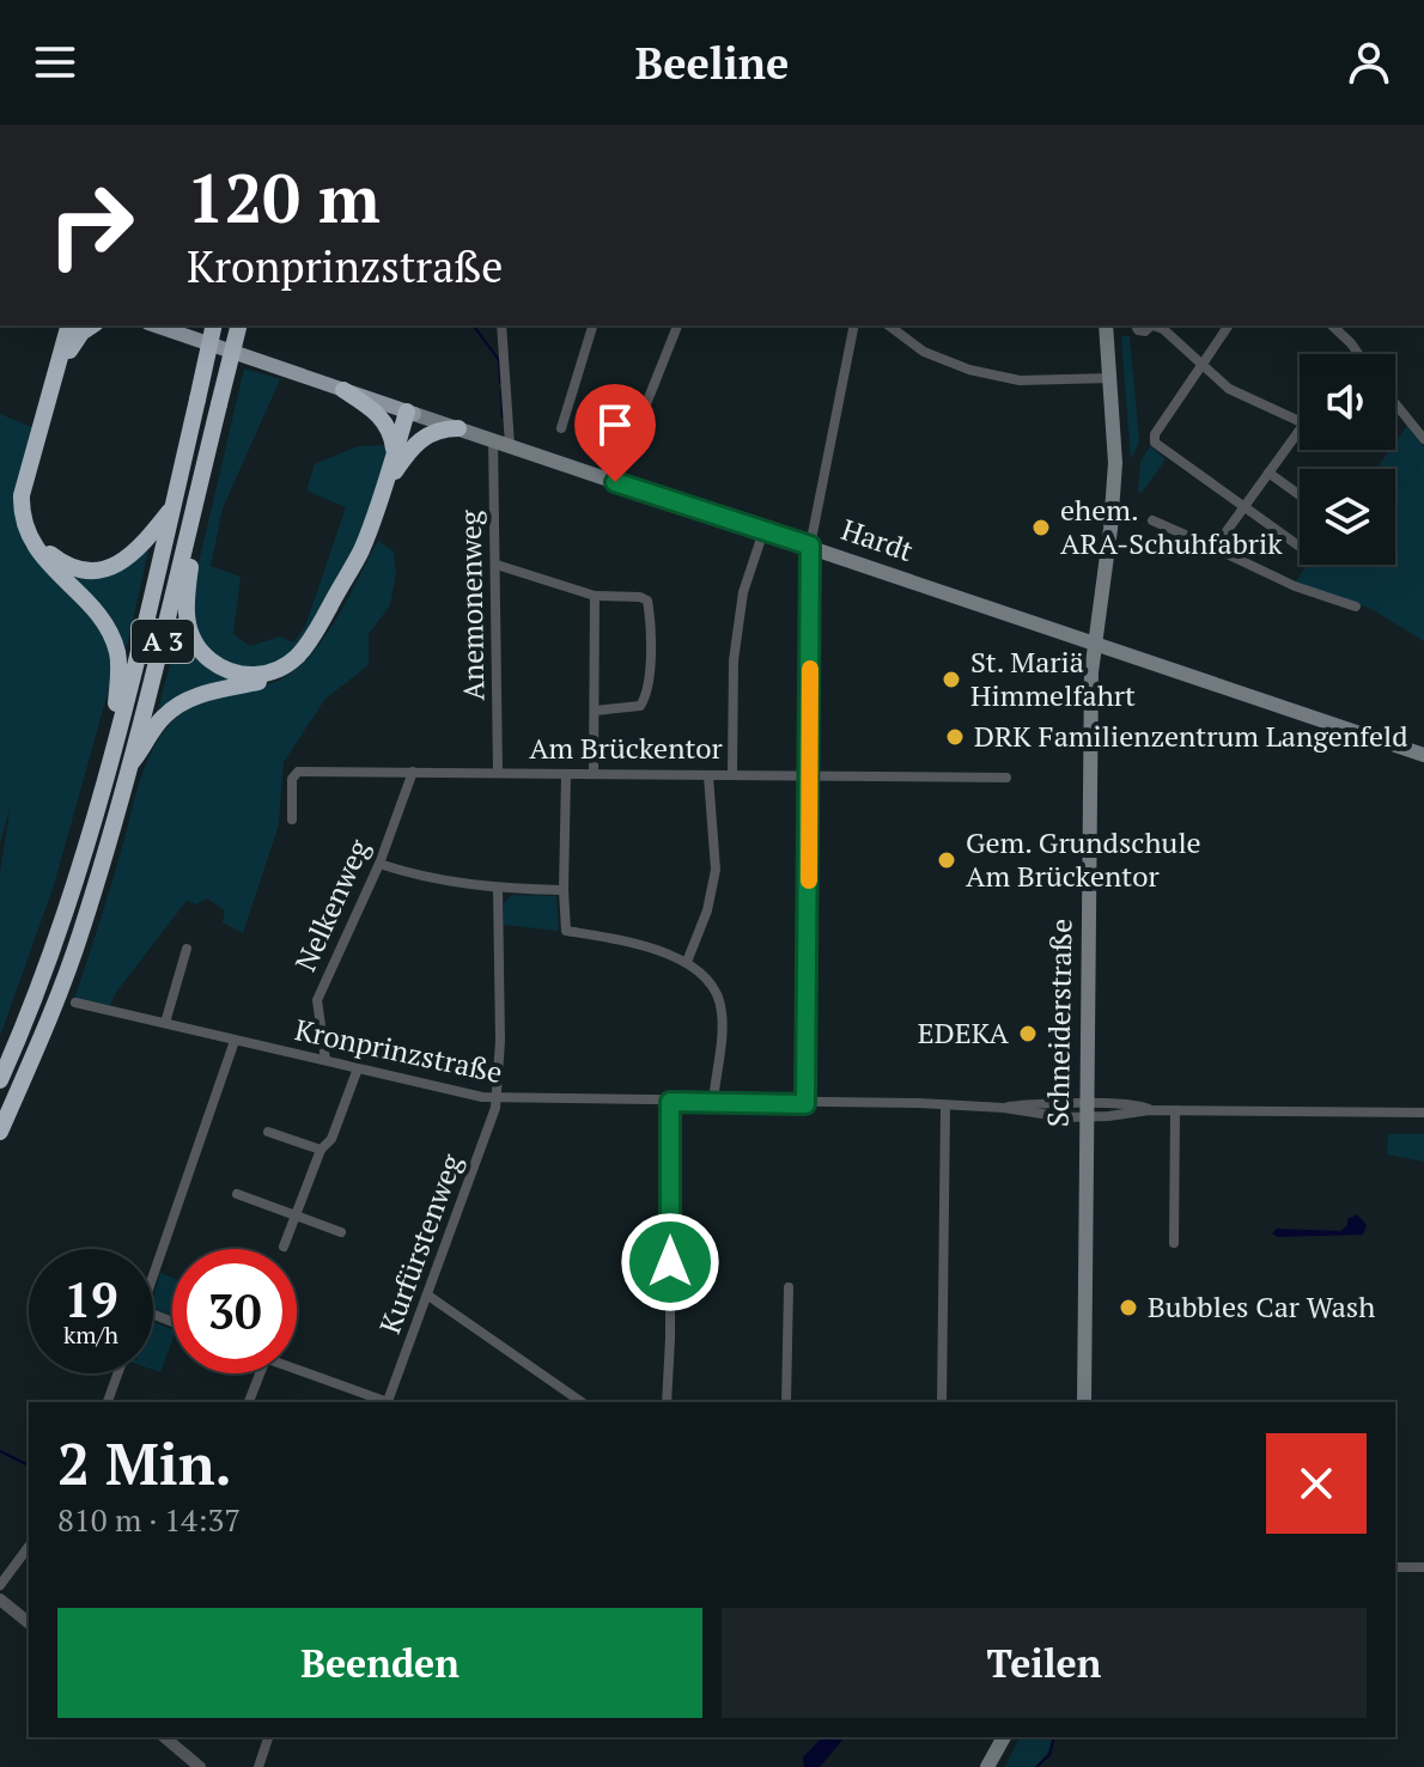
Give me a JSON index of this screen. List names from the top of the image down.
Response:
{
  "streets": {
    "highway": ["A 3"],
    "main road": ["Hardt", "Schneiderstraße"],
    "street": [
      "Anemonenweg",
      "Am Brückentor",
      "Nelkenweg",
      "Kronprinzstraße",
      "Kurfürstenweg"
    ]
  },
  "crossings": [
    ["Hardt", "Anemonenweg"],
    ["Hardt", "Schneiderstraße"],
    ["Anemonenweg", "Am Brückentor"],
    ["Am Brückentor", "Nelkenweg"],
    ["Nelkenweg", "Kronprinzstraße"],
    ["Schneiderstraße", "Kronprinzstraße"],
    ["Kronprinzstraße", "Kurfürstenweg"]
  ],
  "places": [
    "ehem. ARA-Schuhfabrik",
    "St. Mariä Himmelfahrt",
    "DRK Familienzentrum Langenfeld",
    "Gem. Grundschule Am Brückentor",
    "EDEKA",
    "Bubbles Car Wash"
  ],
  "page": {
    "header": "Beeline",
    "turn": ["120 m", "Kronprinzstraße"],
    "speed": "19 km/h",
    "limit": "30",
    "heading": ["2 Min.", "810 m · 14:37"],
    "buttons": ["Beenden", "Teilen"]
  }
}
